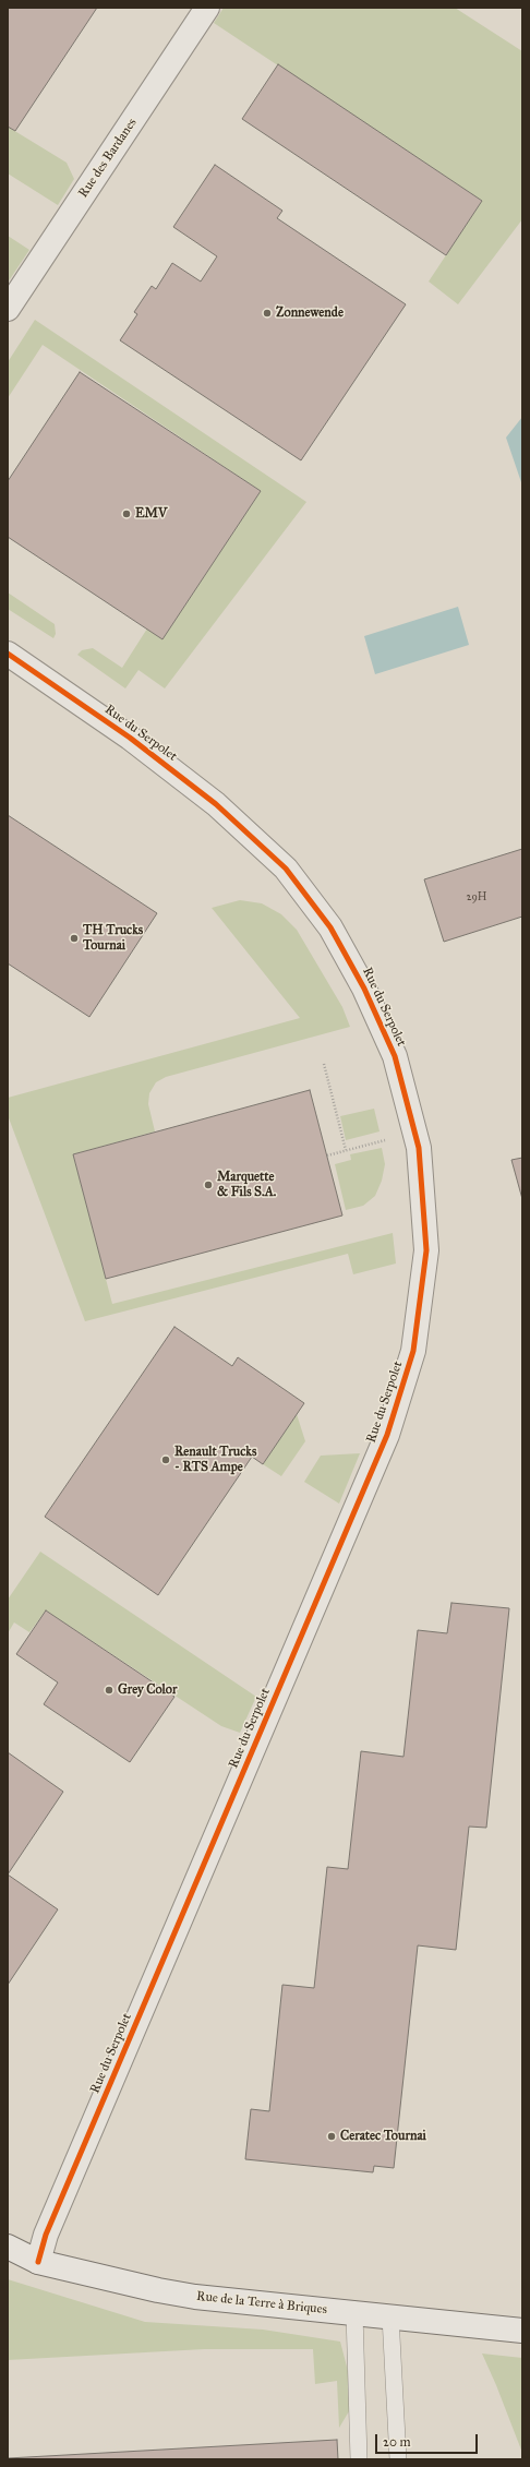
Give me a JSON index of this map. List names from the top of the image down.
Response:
{
  "streets": {
    "street": ["Rue des Bardanes", "Rue du Serpolet", "Rue de la Terre à Briques"]
  },
  "crossings": [
    ["Rue du Serpolet", "Rue de la Terre à Briques"]
  ],
  "places": [
    "Zonnewende",
    "EMV",
    "TH Trucks Tournai",
    "Marquette & Fils S.A.",
    "Renault Trucks - RTS Ampe",
    "Grey Color",
    "Ceratec Tournai"
  ],
  "house_numbers": ["29H"],
  "scale_bar": "20 m"
}
